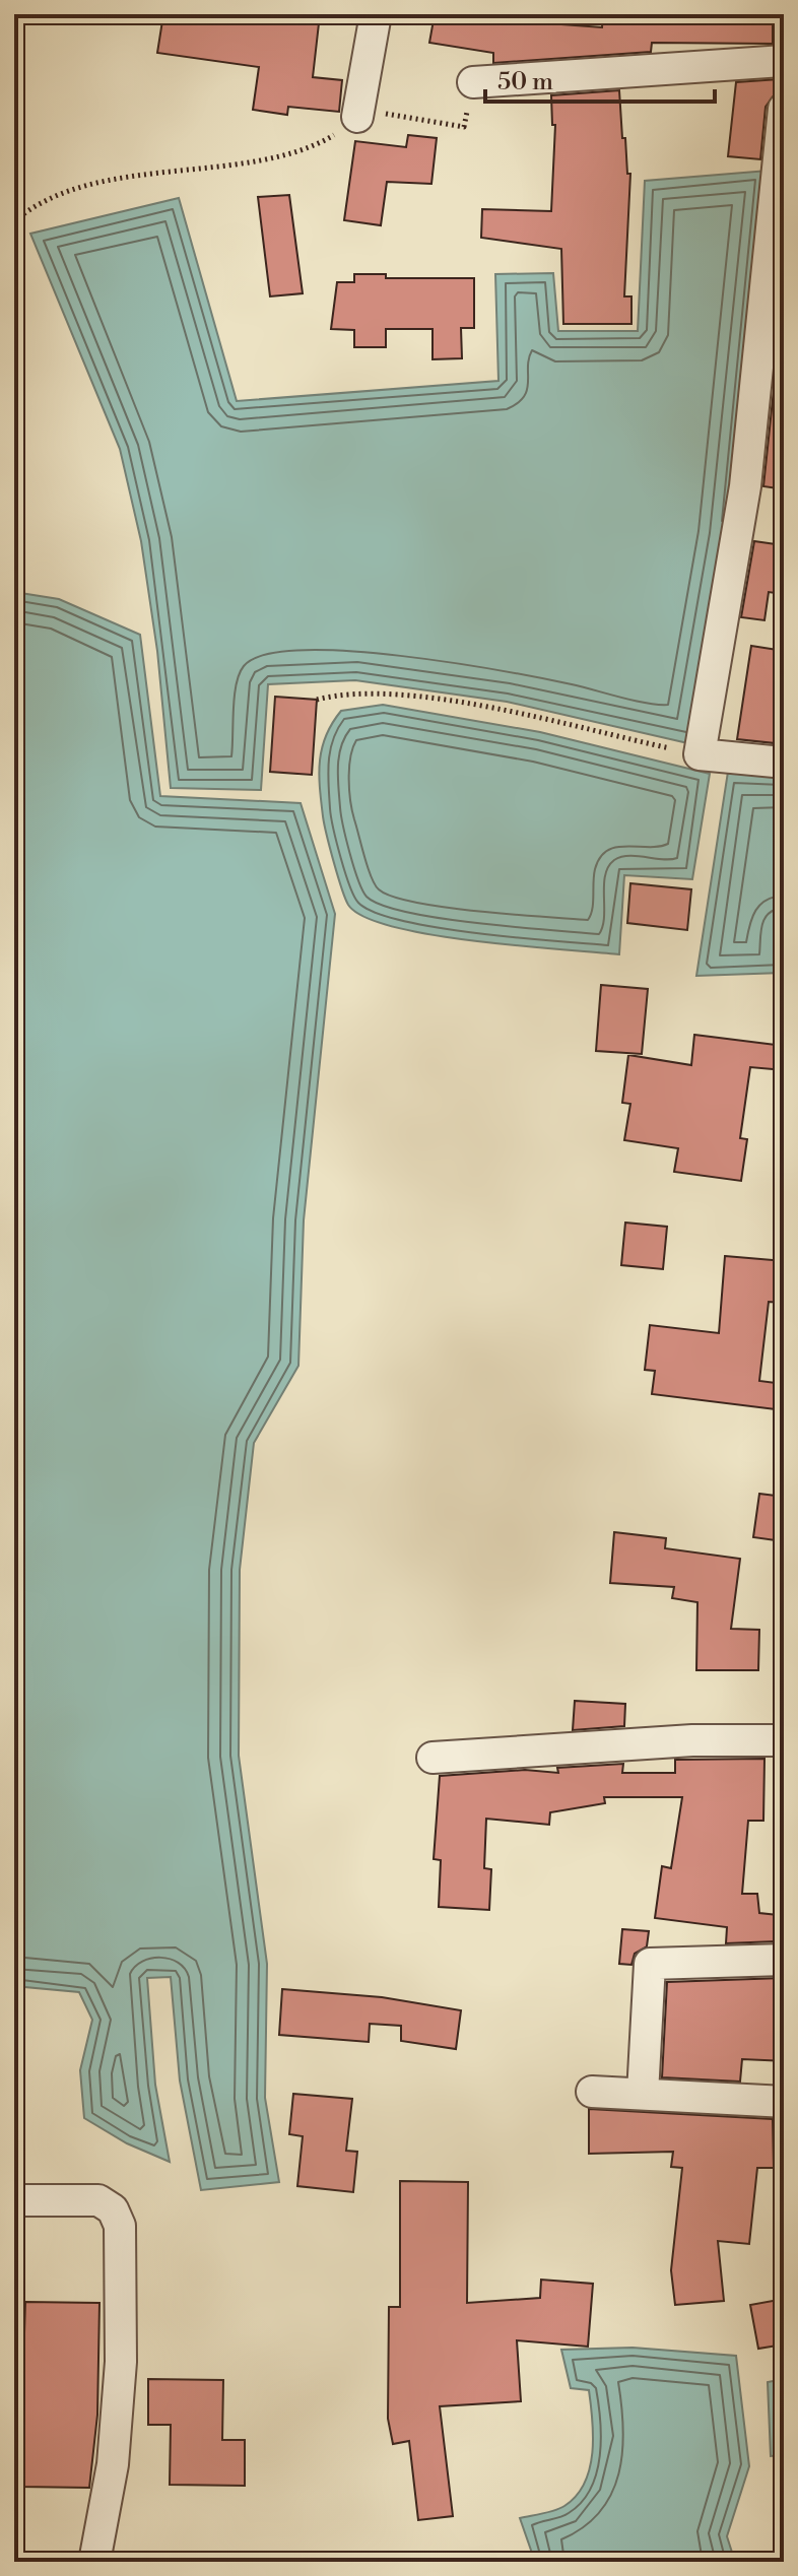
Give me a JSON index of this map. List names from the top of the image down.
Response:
{
  "scale_bar": "50 m"
}
